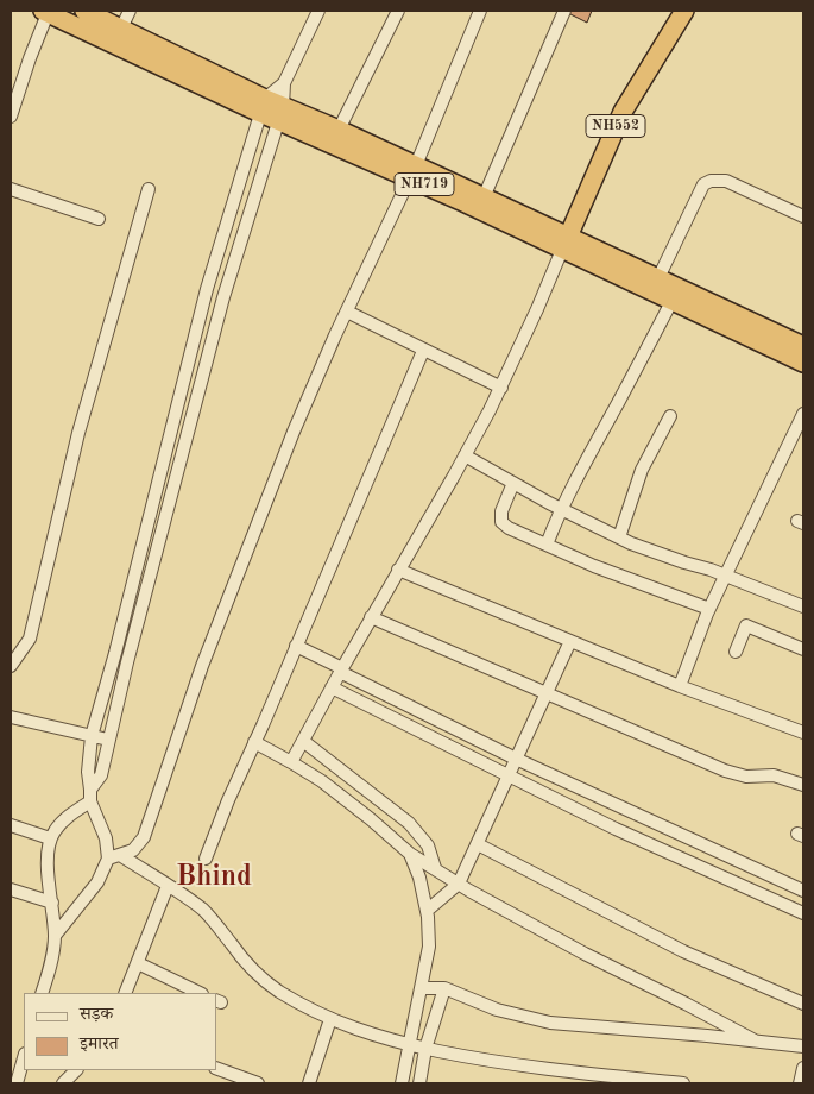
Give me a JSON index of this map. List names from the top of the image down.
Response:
{
  "streets": {
    "highway": ["NH552", "NH719"]
  },
  "crossings": [
    ["NH552", "NH719"]
  ],
  "districts": ["Bhind"],
  "legend": ["सड़क", "इमारत"]
}
